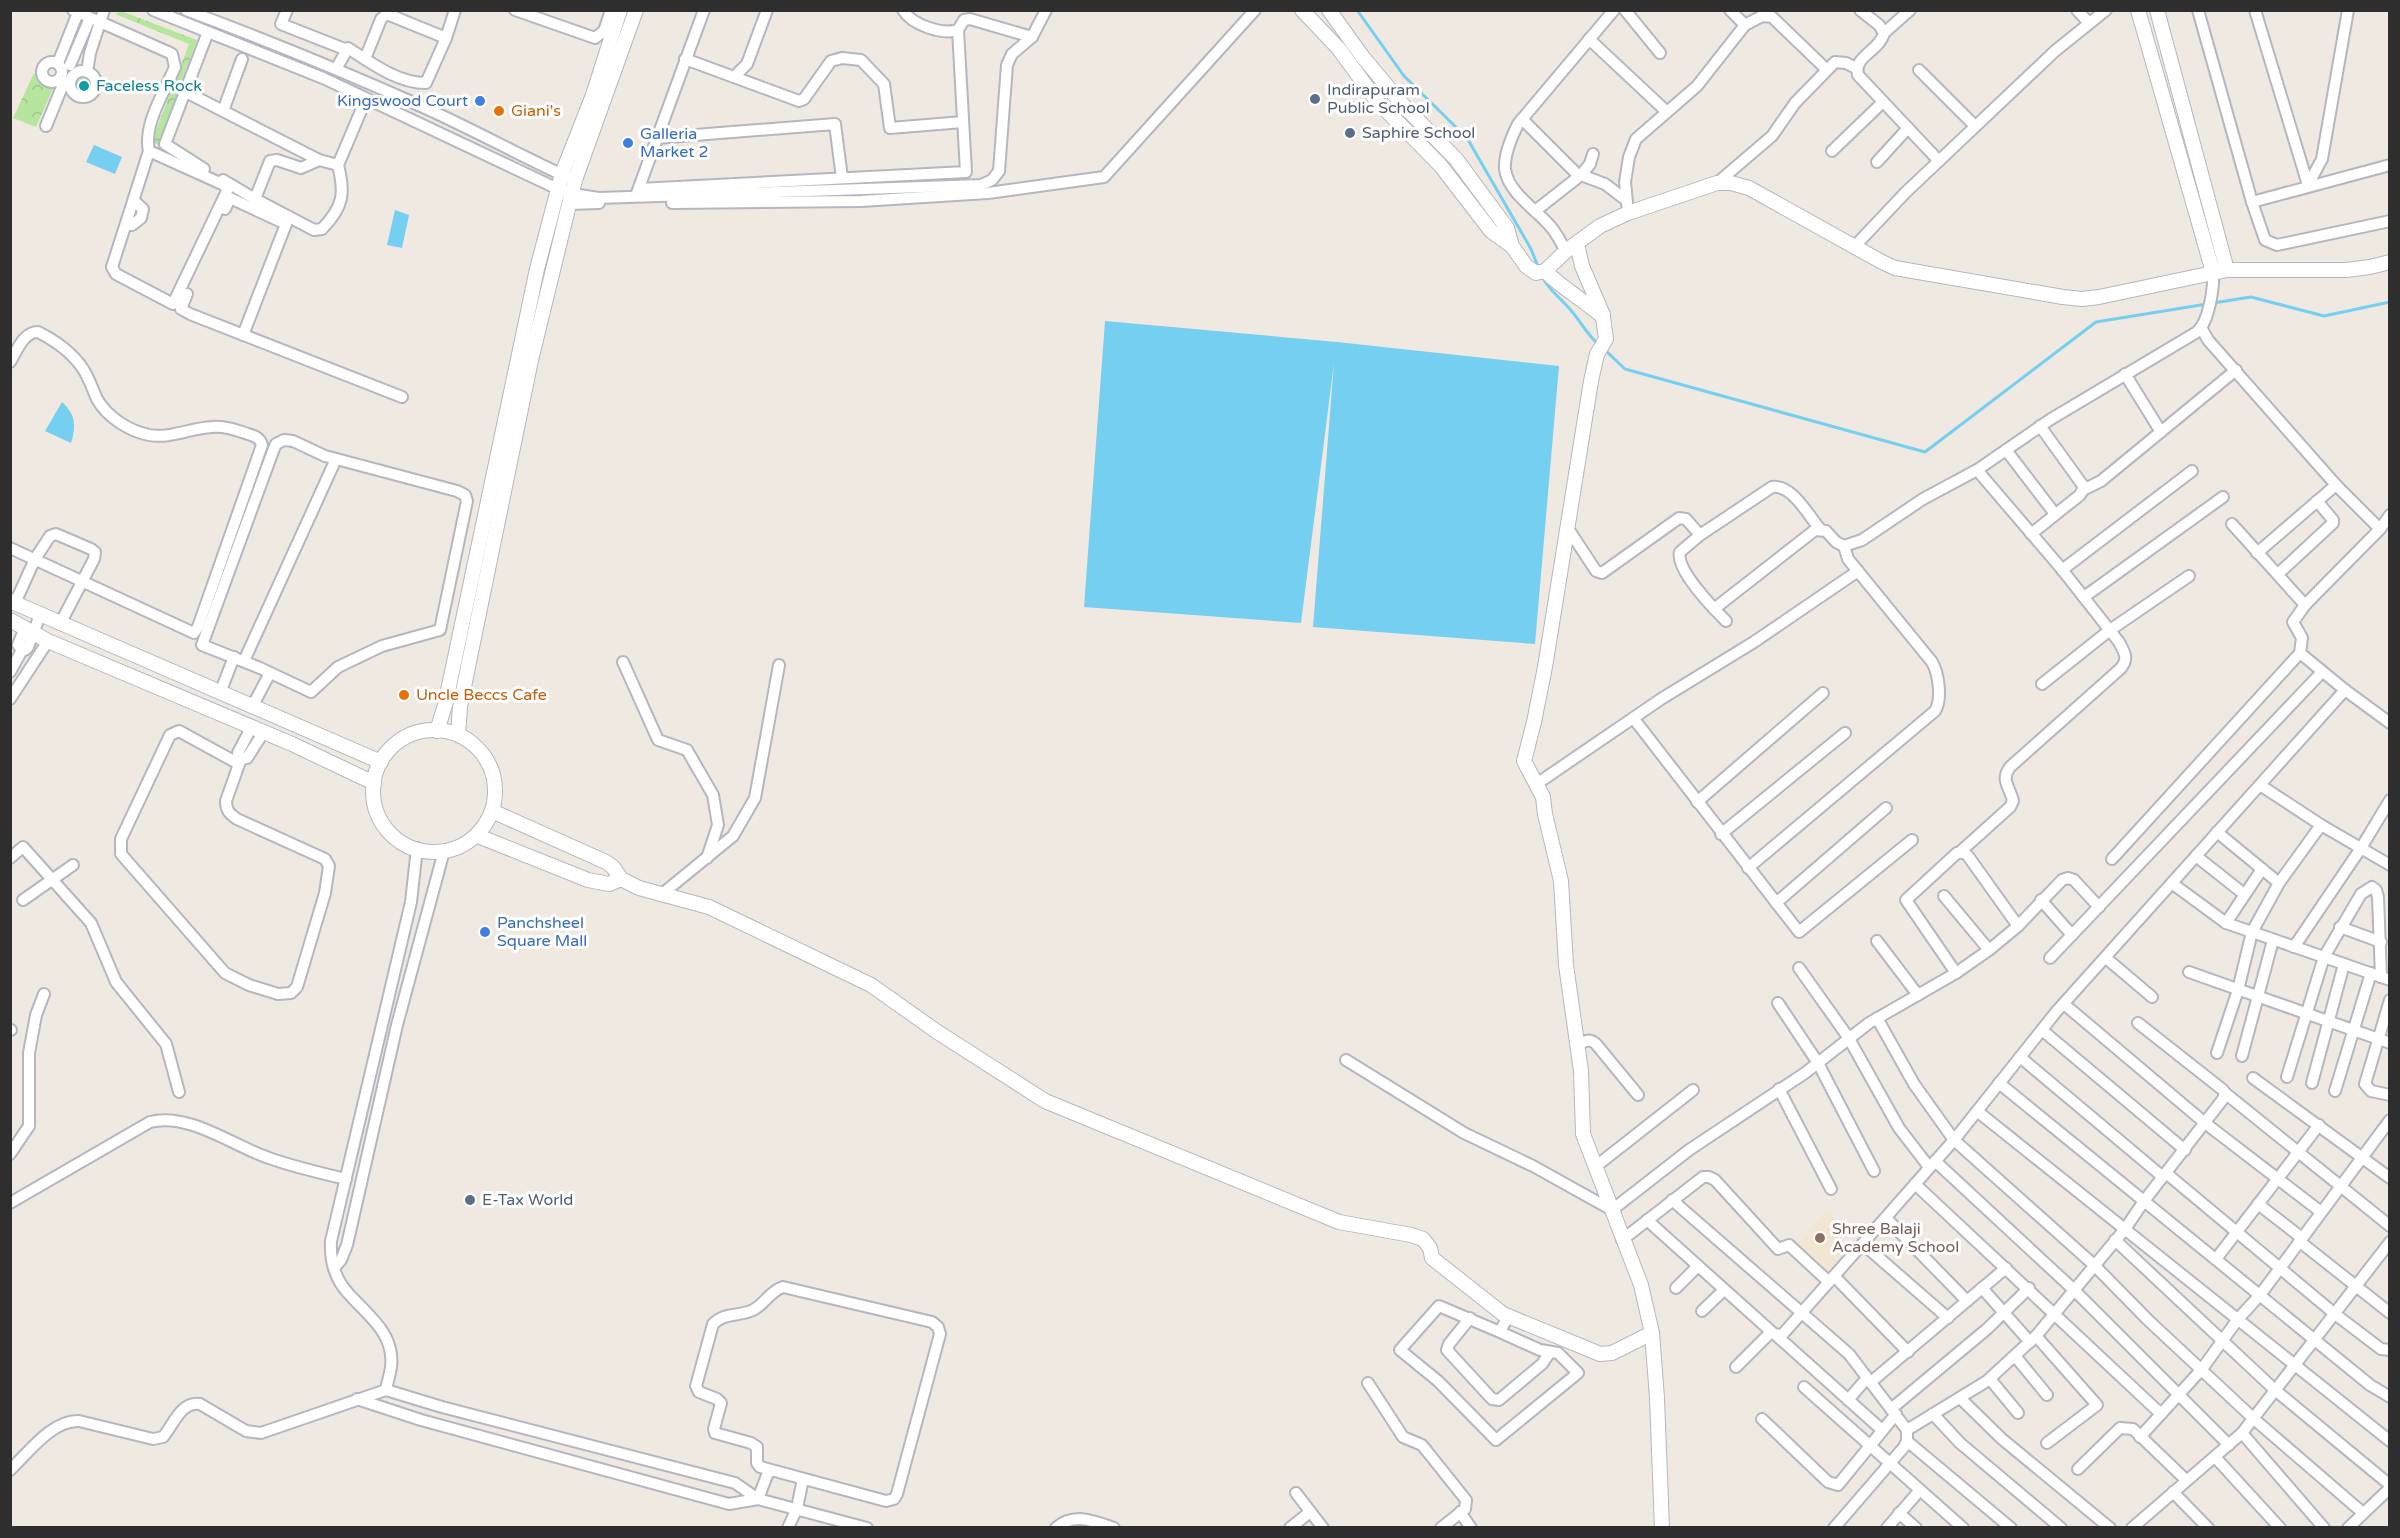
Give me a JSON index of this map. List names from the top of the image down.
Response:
{
  "places": [
    "Faceless Rock",
    "Indirapuram Public School",
    "Kingswood Court",
    "Giani's",
    "Saphire School",
    "Galleria Market 2",
    "Uncle Beccs Cafe",
    "Panchsheel Square Mall",
    "E-Tax World",
    "Shree Balaji Academy School"
  ]
}
